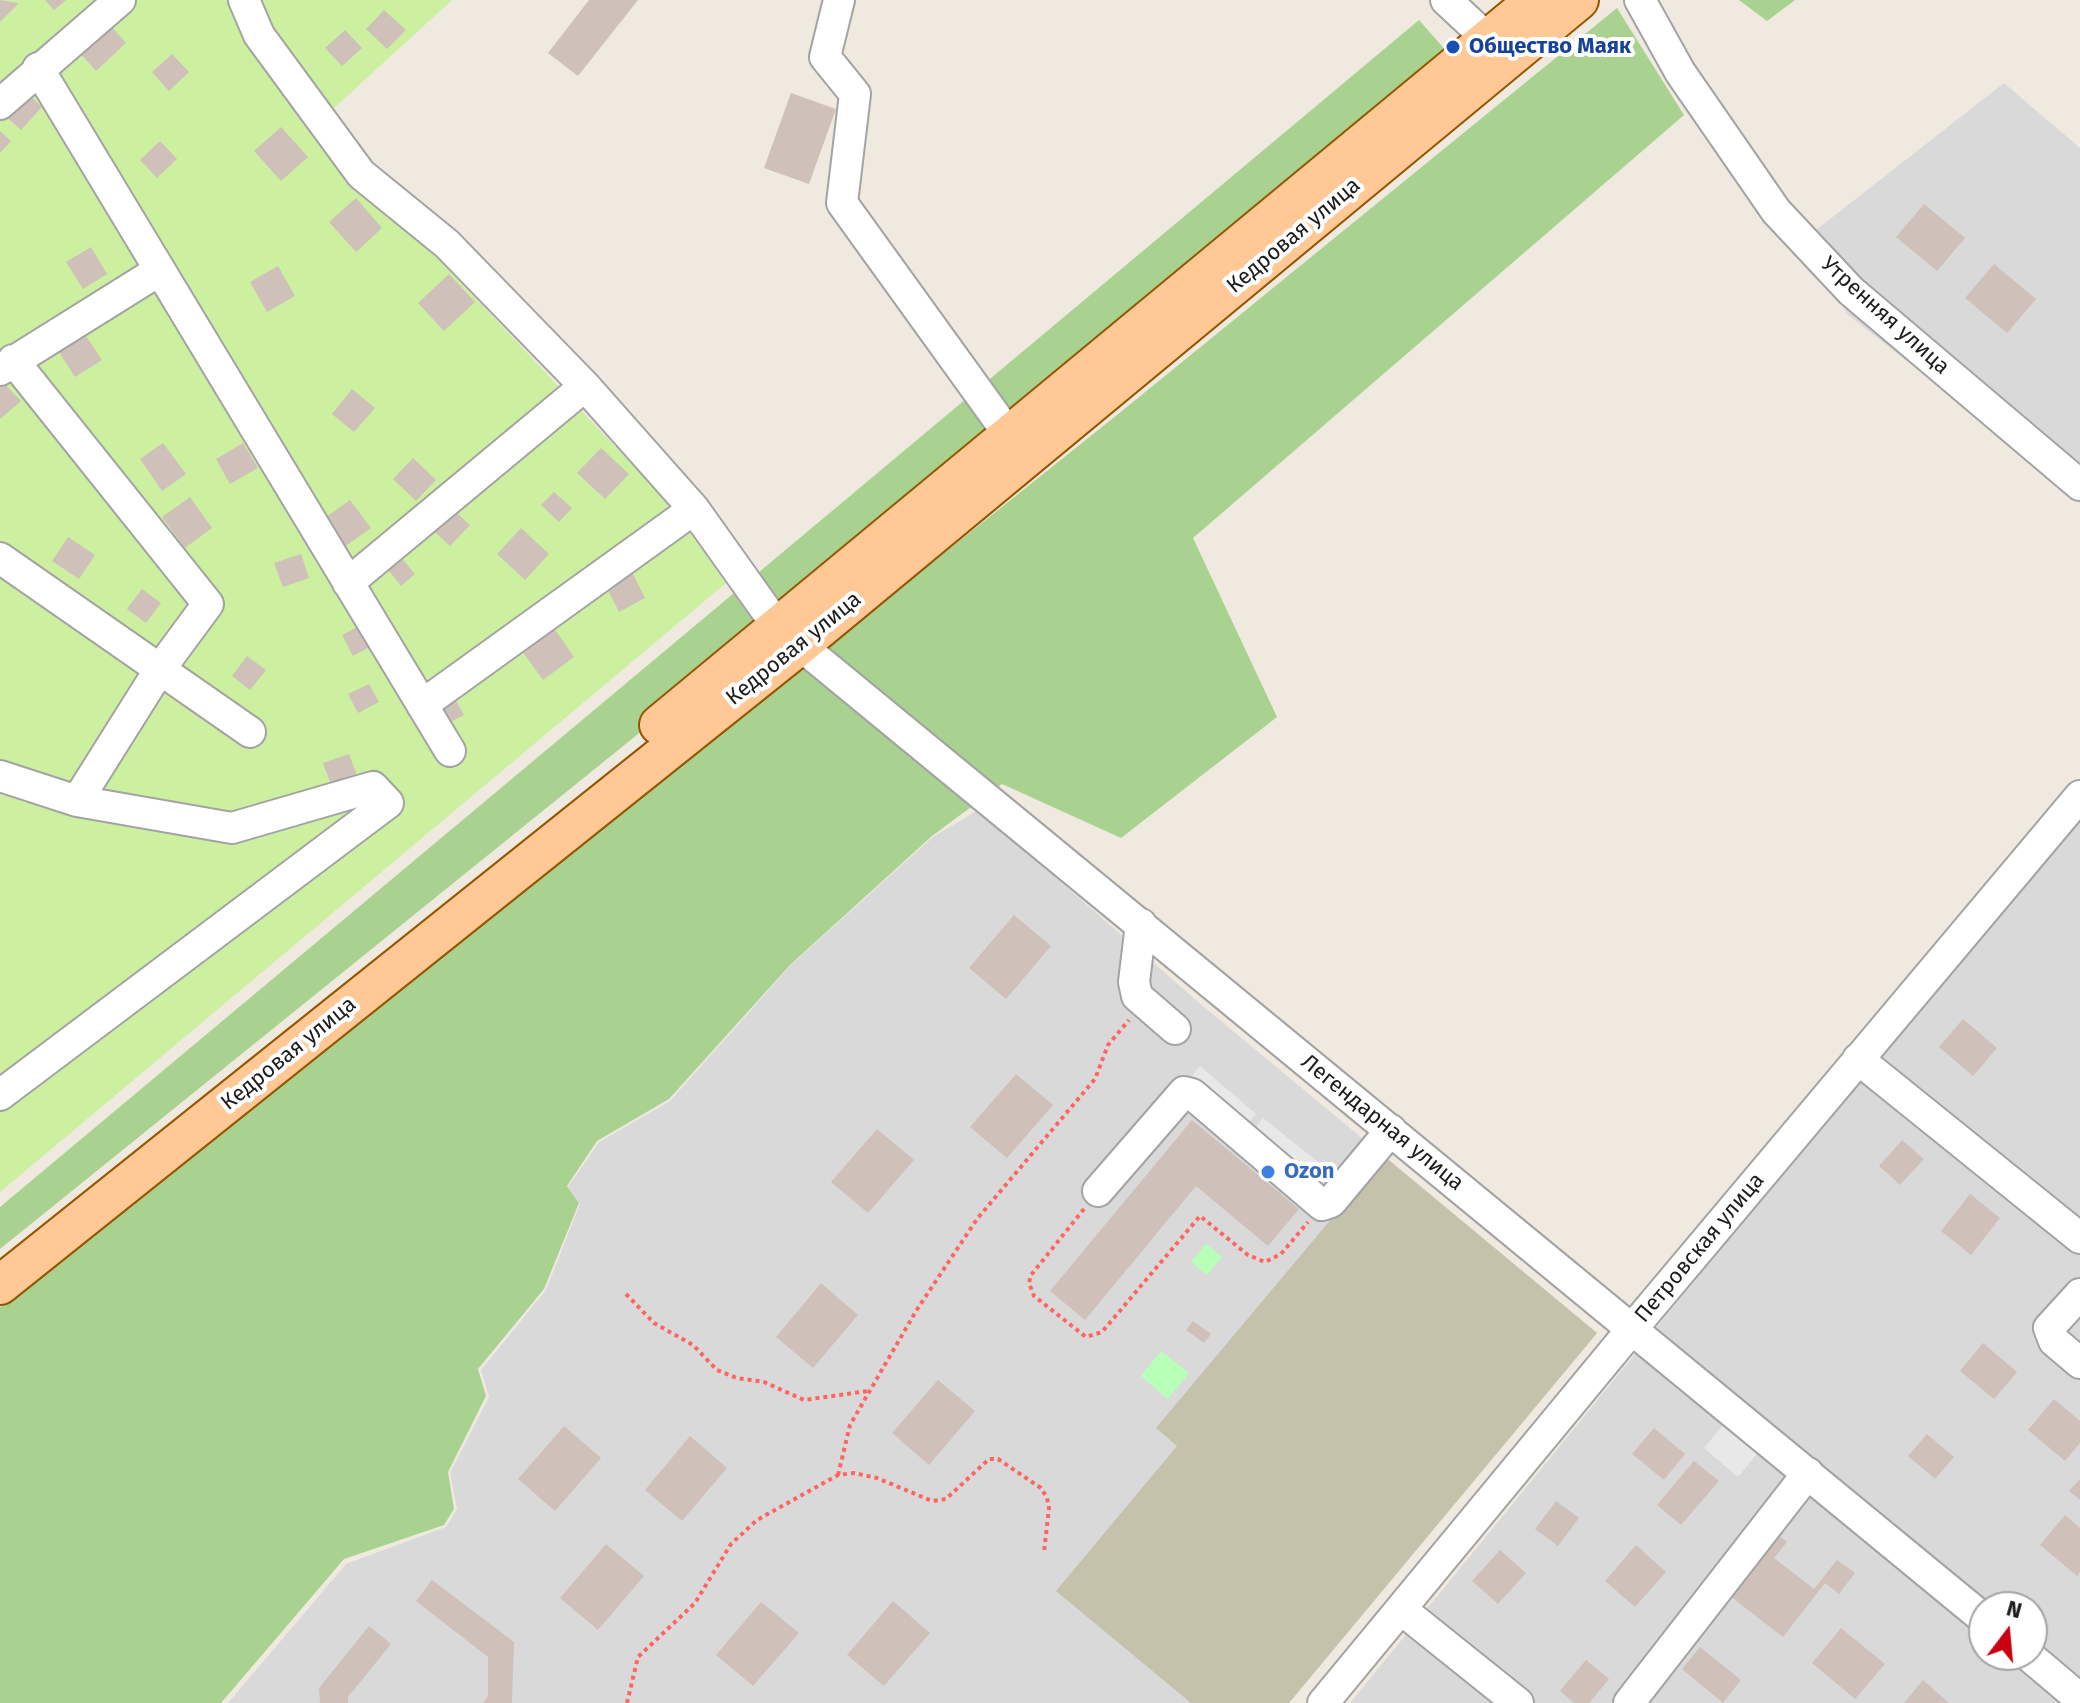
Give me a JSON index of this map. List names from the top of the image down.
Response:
{
  "streets": {
    "main road": ["Кедровая улица"],
    "street": ["Утренняя улица", "Легендарная улица", "Петровская улица"]
  },
  "crossings": [
    ["Кедровая улица", "Легендарная улица"],
    ["Легендарная улица", "Петровская улица"]
  ],
  "places": ["Общество Маяк", "Ozon"],
  "north": "top"
}
